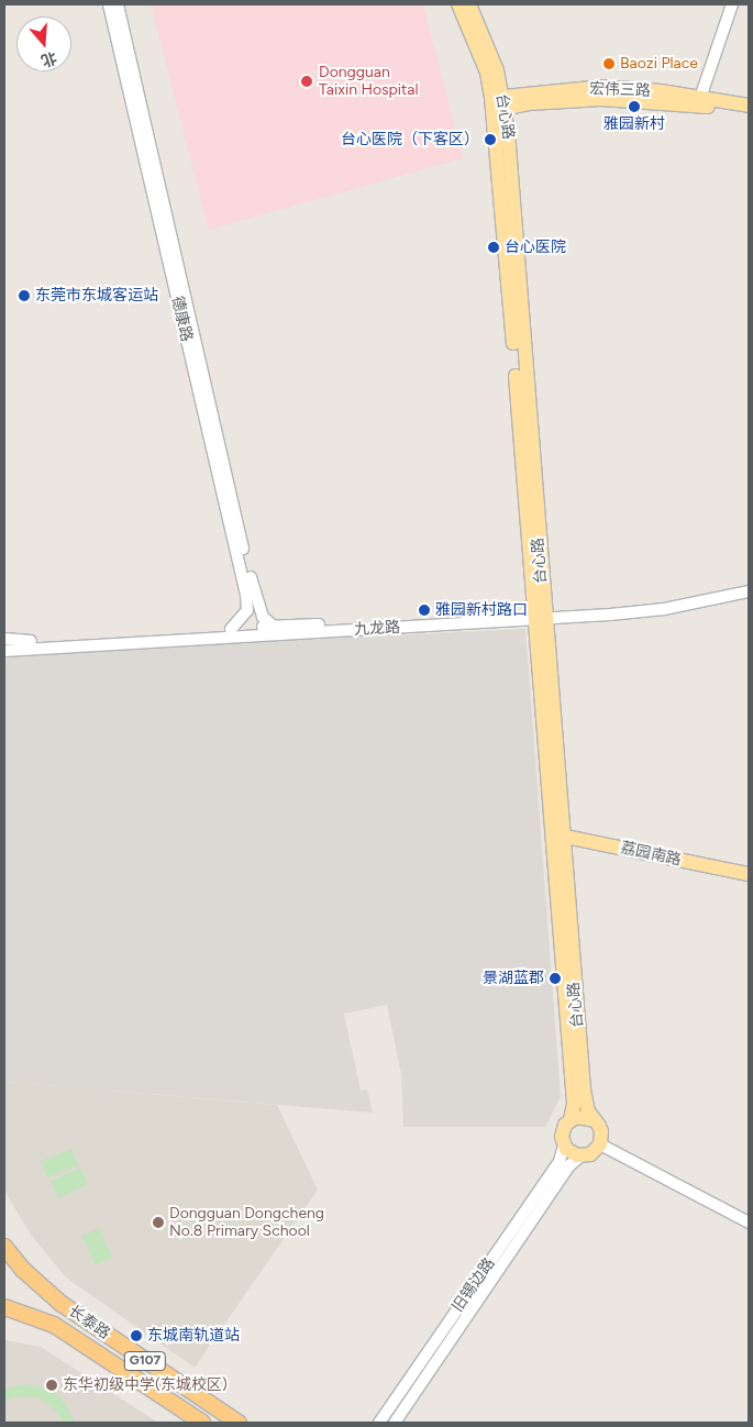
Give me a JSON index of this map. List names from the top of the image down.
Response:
{
  "streets": {
    "highway": ["长泰路", "G107"],
    "main road": ["宏伟三路", "台心路", "荔园南路"],
    "street": ["德康路", "九龙路", "旧锡边路"]
  },
  "crossings": [
    ["宏伟三路", "台心路"],
    ["台心路", "九龙路"],
    ["台心路", "荔园南路"],
    ["台心路", "旧锡边路"],
    ["德康路", "九龙路"]
  ],
  "places": [
    "Baozi Place",
    "Dongguan Taixin Hospital",
    "雅园新村",
    "台心医院（下客区）",
    "台心医院",
    "东莞市东城客运站",
    "雅园新村路口",
    "景湖蓝郡",
    "Dongguan Dongcheng No.8 Primary School",
    "东城南轨道站",
    "东华初级中学(东城校区)"
  ],
  "north": "bottom"
}
